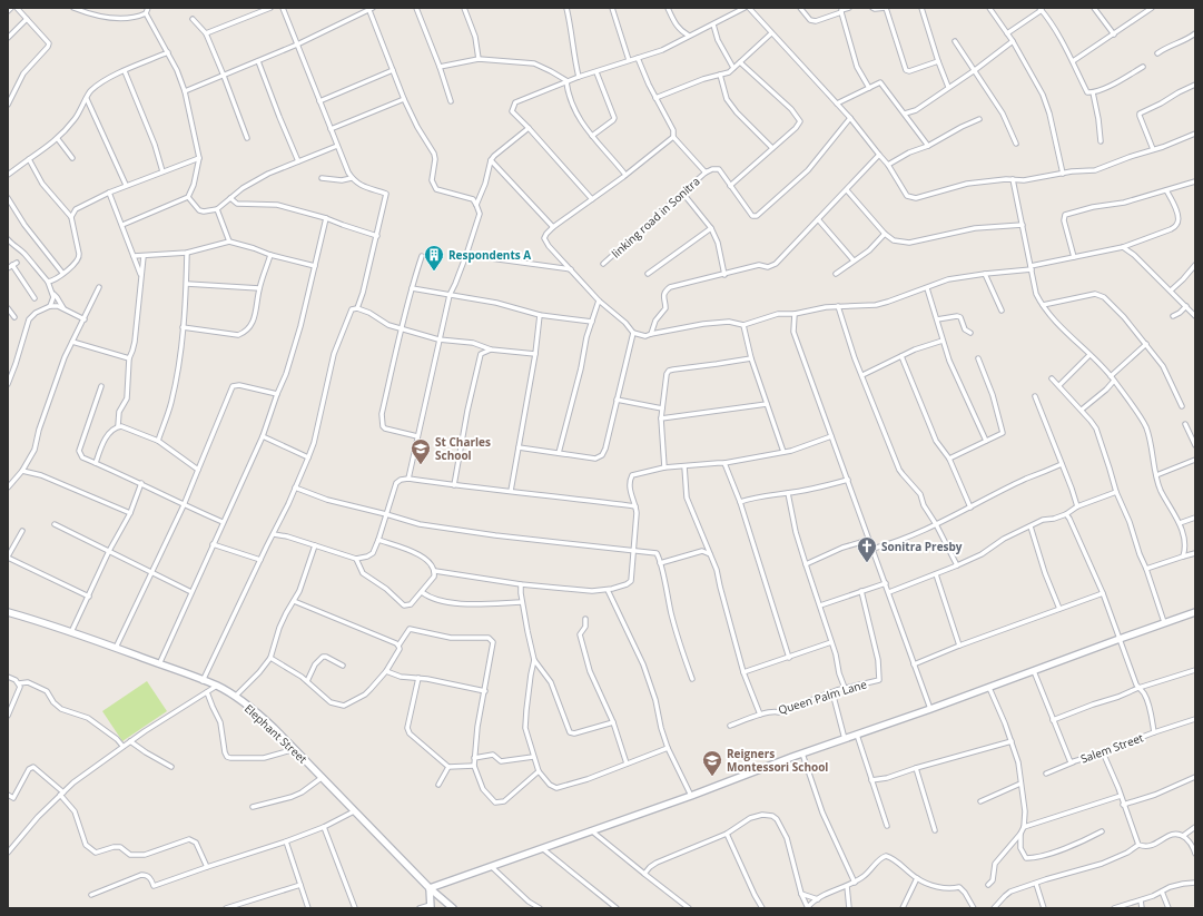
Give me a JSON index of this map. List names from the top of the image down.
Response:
{
  "streets": {
    "street": [
      "linking road in Sonitra",
      "Queen Palm Lane",
      "Elephant Street",
      "Salem Street"
    ]
  },
  "places": {
    "building": ["Respondents A"],
    "school or university": ["St Charles School", "Reigners Montessori School"],
    "church": ["Sonitra Presby"]
  }
}
